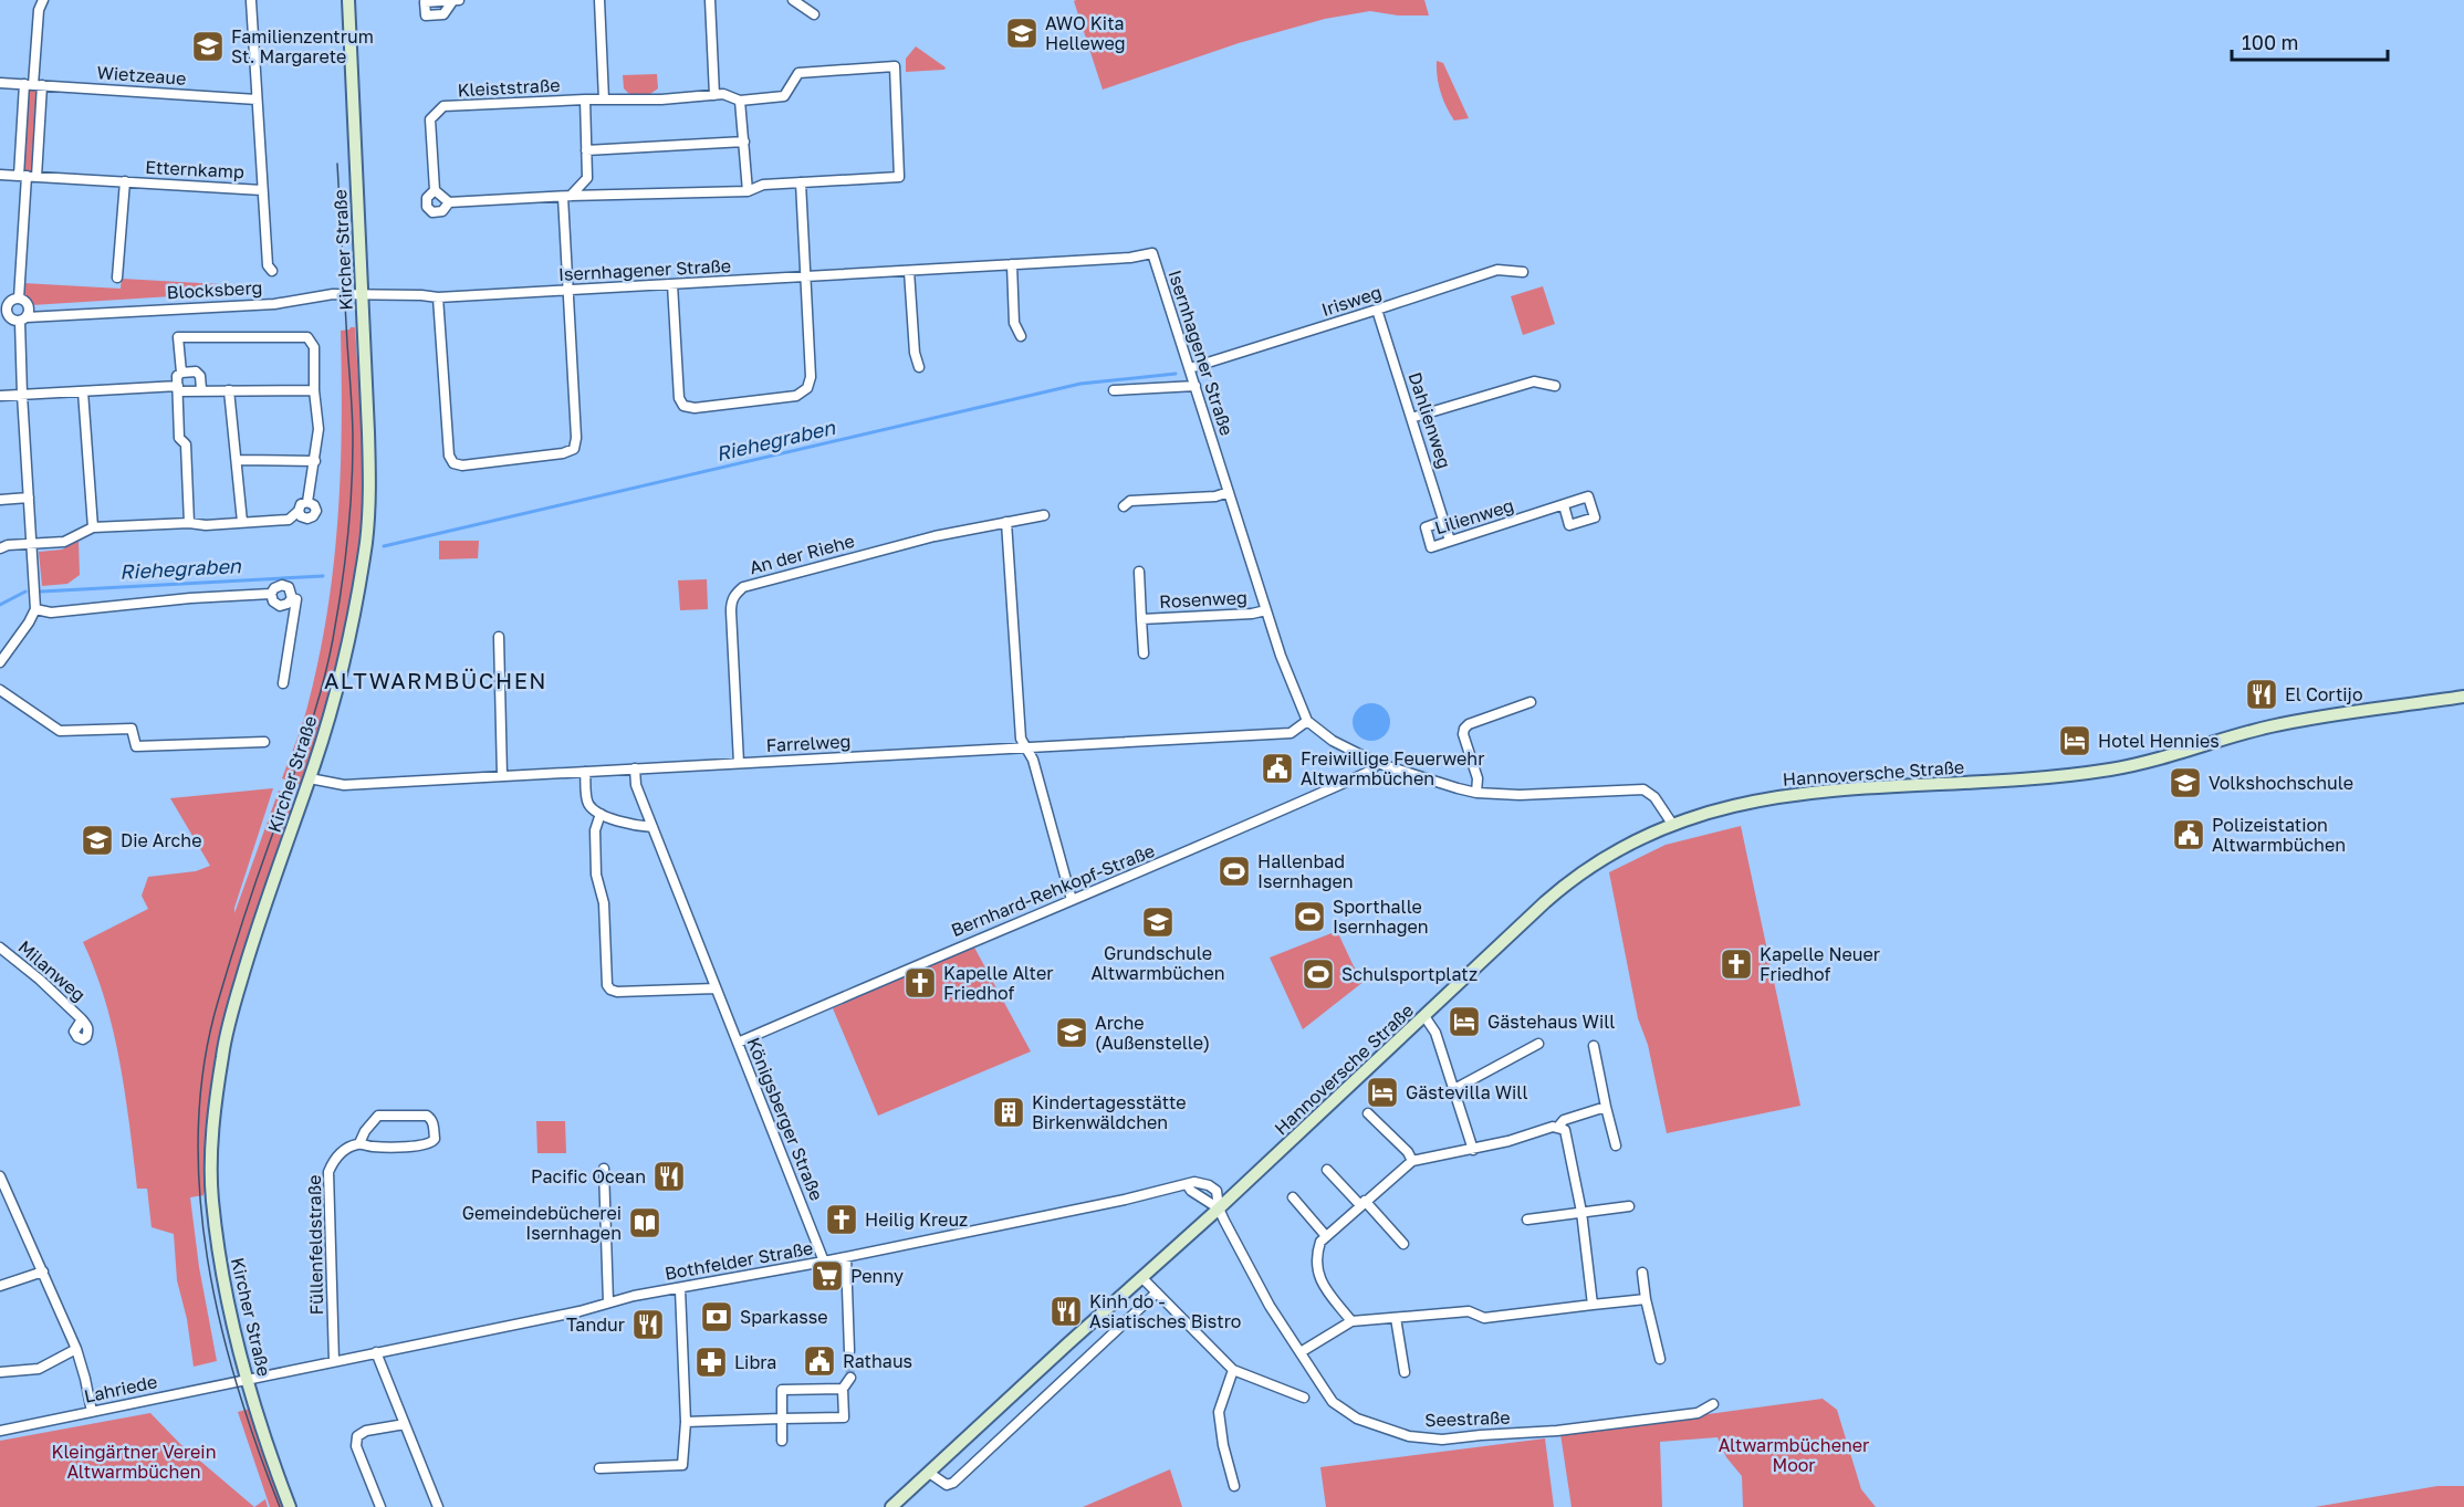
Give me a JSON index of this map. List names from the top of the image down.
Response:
{
  "streets": {
    "main road": ["Kircher Straße", "Hannoversche Straße"],
    "street": [
      "Wietzeaue",
      "Kleiststraße",
      "Etternkamp",
      "Isernhagener Straße",
      "Blocksberg",
      "Irisweg",
      "Dahlienweg",
      "Lilienweg",
      "An der Riehe",
      "Rosenweg",
      "Farrelweg",
      "Bernhard-Rehkopf-Straße",
      "Milanweg",
      "Königsberger Straße",
      "Füllenfeldstraße",
      "Bothfelder Straße",
      "Lahriede",
      "Seestraße"
    ]
  },
  "crossings": [
    ["Kircher Straße", "Isernhagener Straße"],
    ["Kircher Straße", "Blocksberg"],
    ["Kircher Straße", "Farrelweg"],
    ["Kircher Straße", "Bothfelder Straße"],
    ["Kircher Straße", "Lahriede"],
    ["Isernhagener Straße", "Blocksberg"],
    ["Isernhagener Straße", "Irisweg"],
    ["Isernhagener Straße", "Rosenweg"],
    ["Isernhagener Straße", "Farrelweg"],
    ["Isernhagener Straße", "Hannoversche Straße"],
    ["Isernhagener Straße", "Bernhard-Rehkopf-Straße"],
    ["Irisweg", "Dahlienweg"],
    ["Dahlienweg", "Lilienweg"],
    ["An der Riehe", "Farrelweg"],
    ["Farrelweg", "Königsberger Straße"],
    ["Hannoversche Straße", "Bothfelder Straße"],
    ["Hannoversche Straße", "Seestraße"],
    ["Bernhard-Rehkopf-Straße", "Königsberger Straße"],
    ["Königsberger Straße", "Bothfelder Straße"],
    ["Füllenfeldstraße", "Bothfelder Straße"],
    ["Bothfelder Straße", "Lahriede"],
    ["Bothfelder Straße", "Seestraße"]
  ],
  "districts": ["ALTWARMBÜCHEN"],
  "water": ["Riehegraben"],
  "parks": ["Altwarmbüchener Moor", "Kleingärtner Verein Altwarmbüchen"],
  "places": {
    "school or university": [
      "AWO Kita Helleweg",
      "Familienzentrum St. Margarete",
      "Volkshochschule",
      "Die Arche",
      "Grundschule Altwarmbüchen",
      "Arche (Außenstelle)"
    ],
    "restaurant": [
      "El Cortijo",
      "Pacific Ocean",
      "Kinh do - Asiatisches Bistro",
      "Tandur"
    ],
    "hotel": ["Hotel Hennies", "Gästehaus Will", "Gästevilla Will"],
    "public building": ["Freiwillige Feuerwehr Altwarmbüchen", "Polizeistation Altwarmbüchen", "Rathaus"],
    "sports": ["Hallenbad Isernhagen", "Sporthalle Isernhagen", "Schulsportplatz"],
    "church": ["Kapelle Neuer Friedhof", "Kapelle Alter Friedhof", "Heilig Kreuz"],
    "building": ["Kindertagesstätte Birkenwäldchen"],
    "library": ["Gemeindebücherei Isernhagen"],
    "supermarket": ["Penny"],
    "bank": ["Sparkasse"],
    "pharmacy": ["Libra"]
  },
  "scale_bar": "100 m"
}
